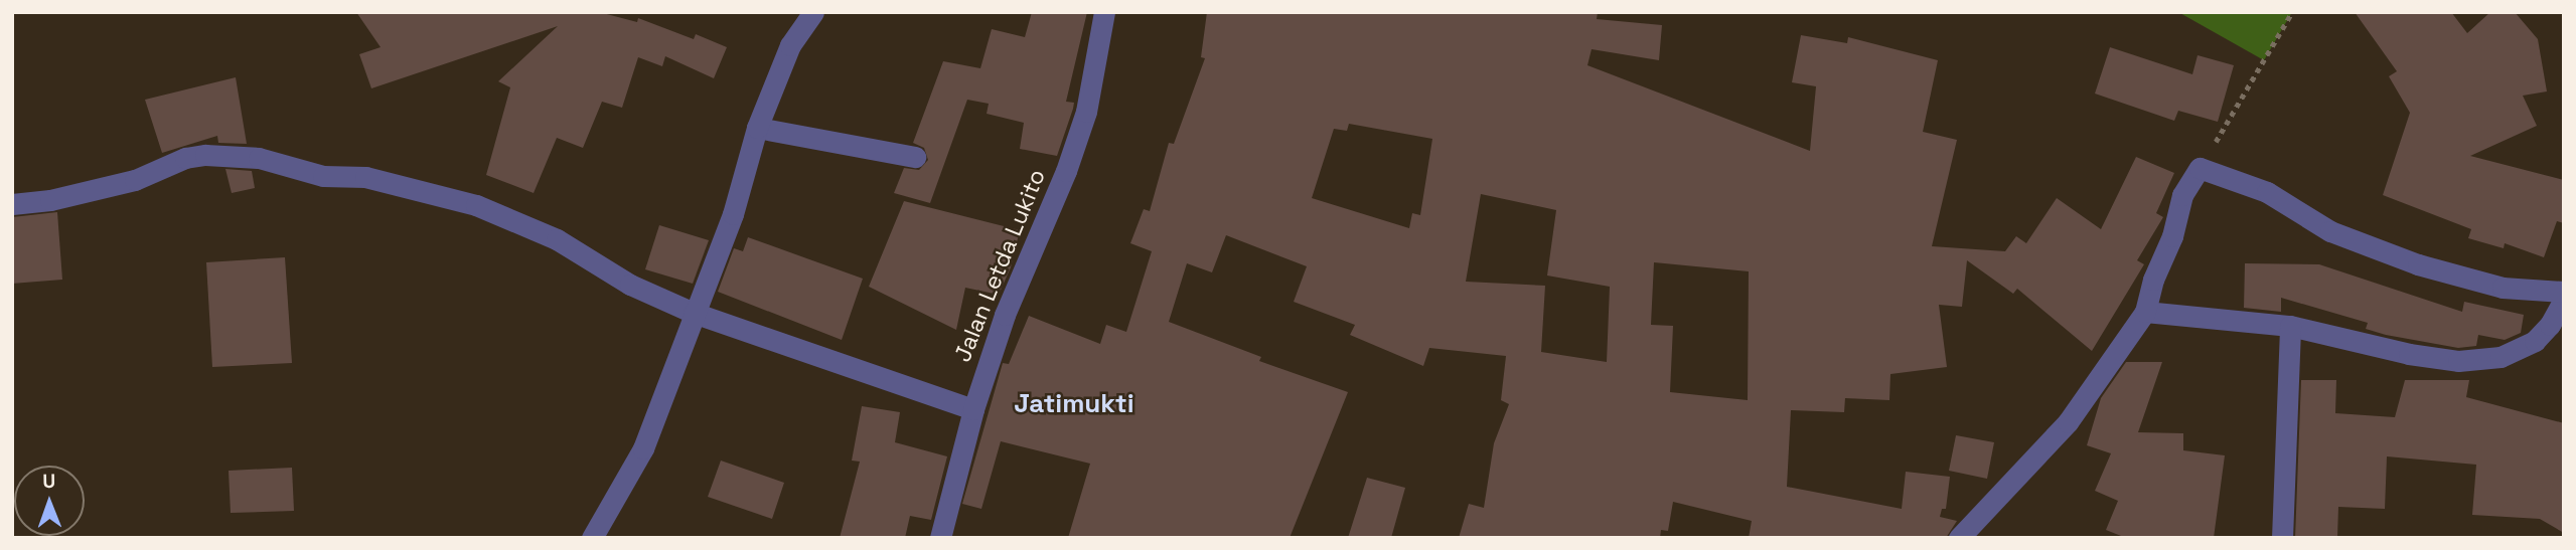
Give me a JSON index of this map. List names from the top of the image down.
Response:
{
  "streets": {
    "street": ["Jalan Letda Lukito"]
  },
  "districts": ["Jatimukti"],
  "north": "top"
}
